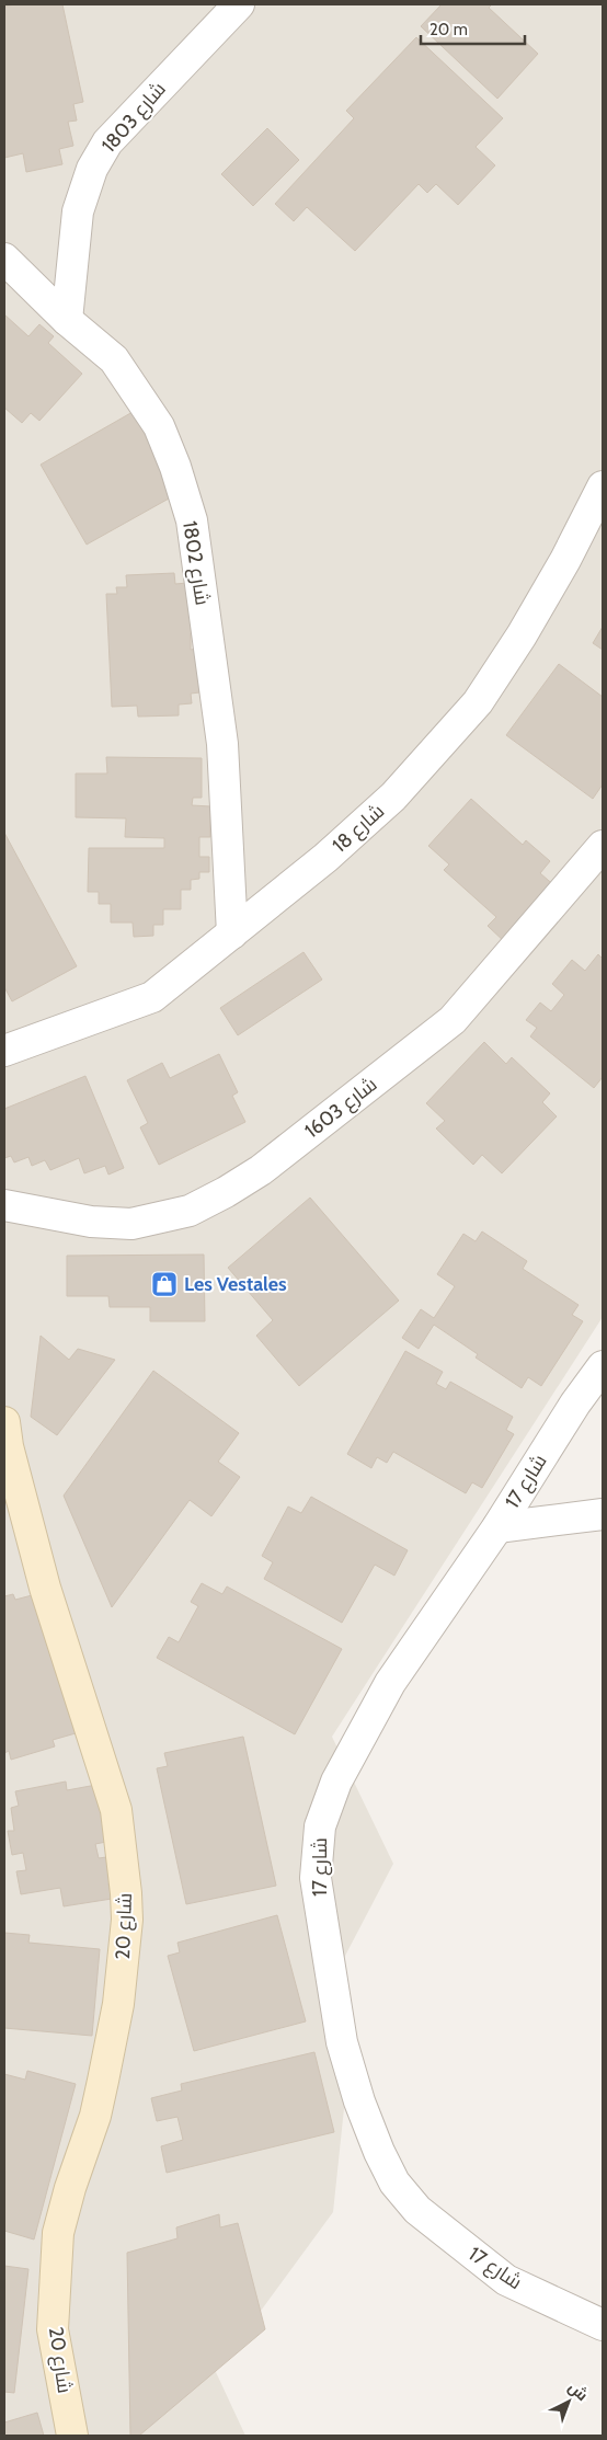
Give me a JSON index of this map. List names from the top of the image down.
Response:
{
  "streets": {
    "street": [
      "شارع 1803",
      "شارع 1802",
      "شارع 18",
      "شارع 1603",
      "شارع 17",
      "شارع 20"
    ]
  },
  "crossings": [
    ["شارع 1803", "شارع 1802"],
    ["شارع 1802", "شارع 18"]
  ],
  "places": {
    "shop": ["Les Vestales"]
  },
  "scale_bar": "20 m",
  "north": "top right"
}
